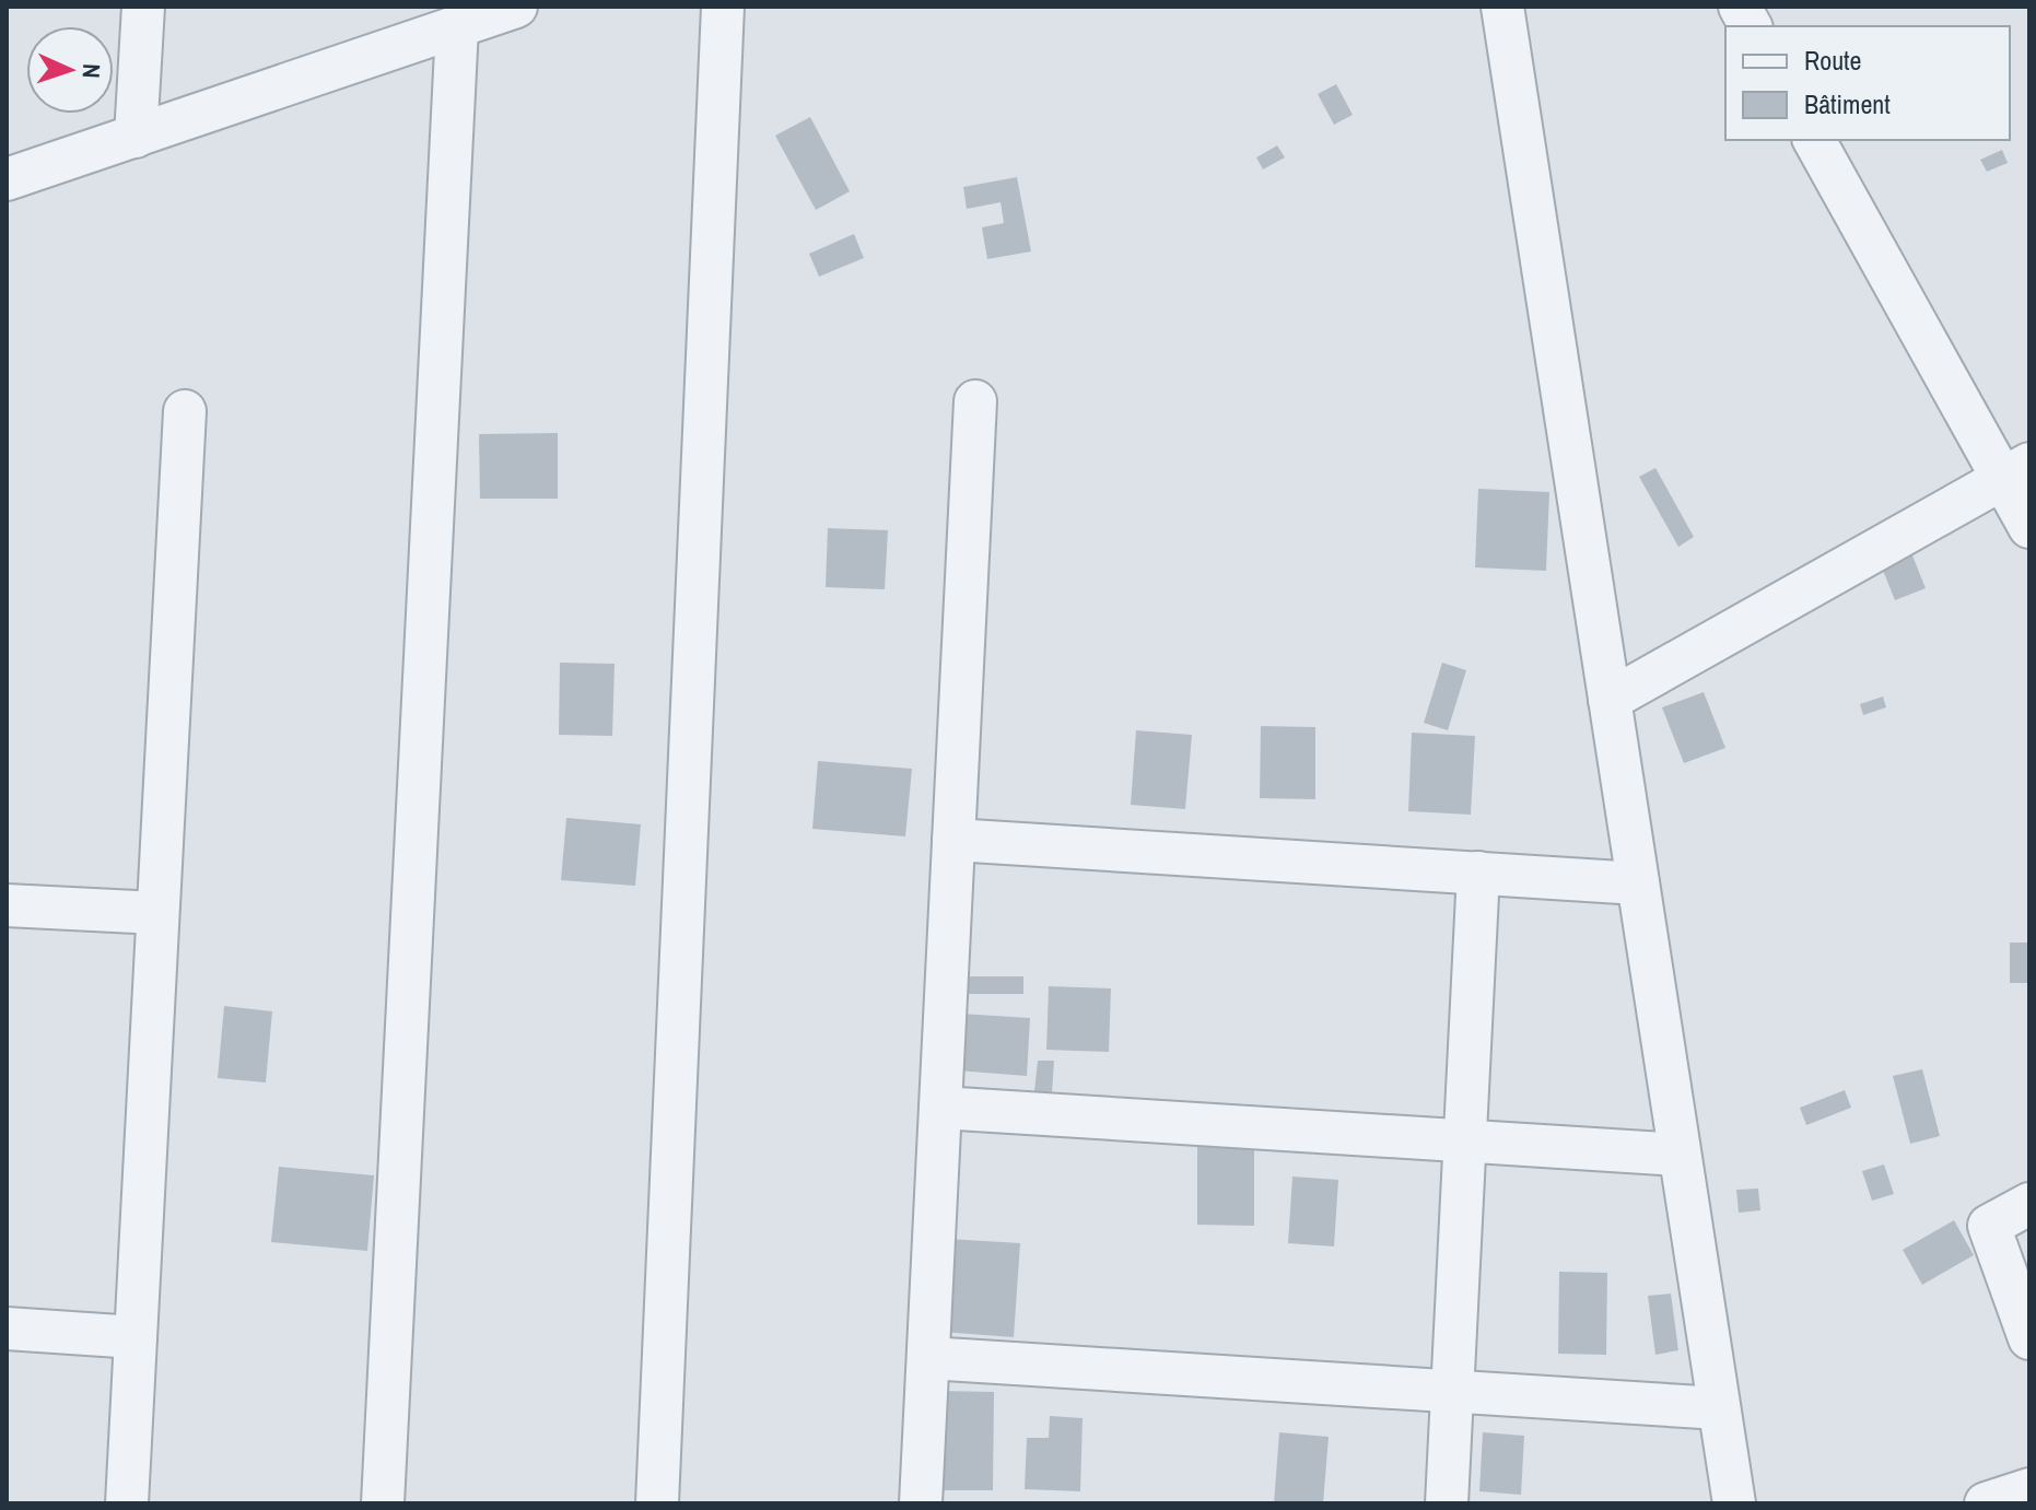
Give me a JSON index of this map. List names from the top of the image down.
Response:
{
  "legend": ["Route", "Bâtiment"],
  "north": "right"
}
